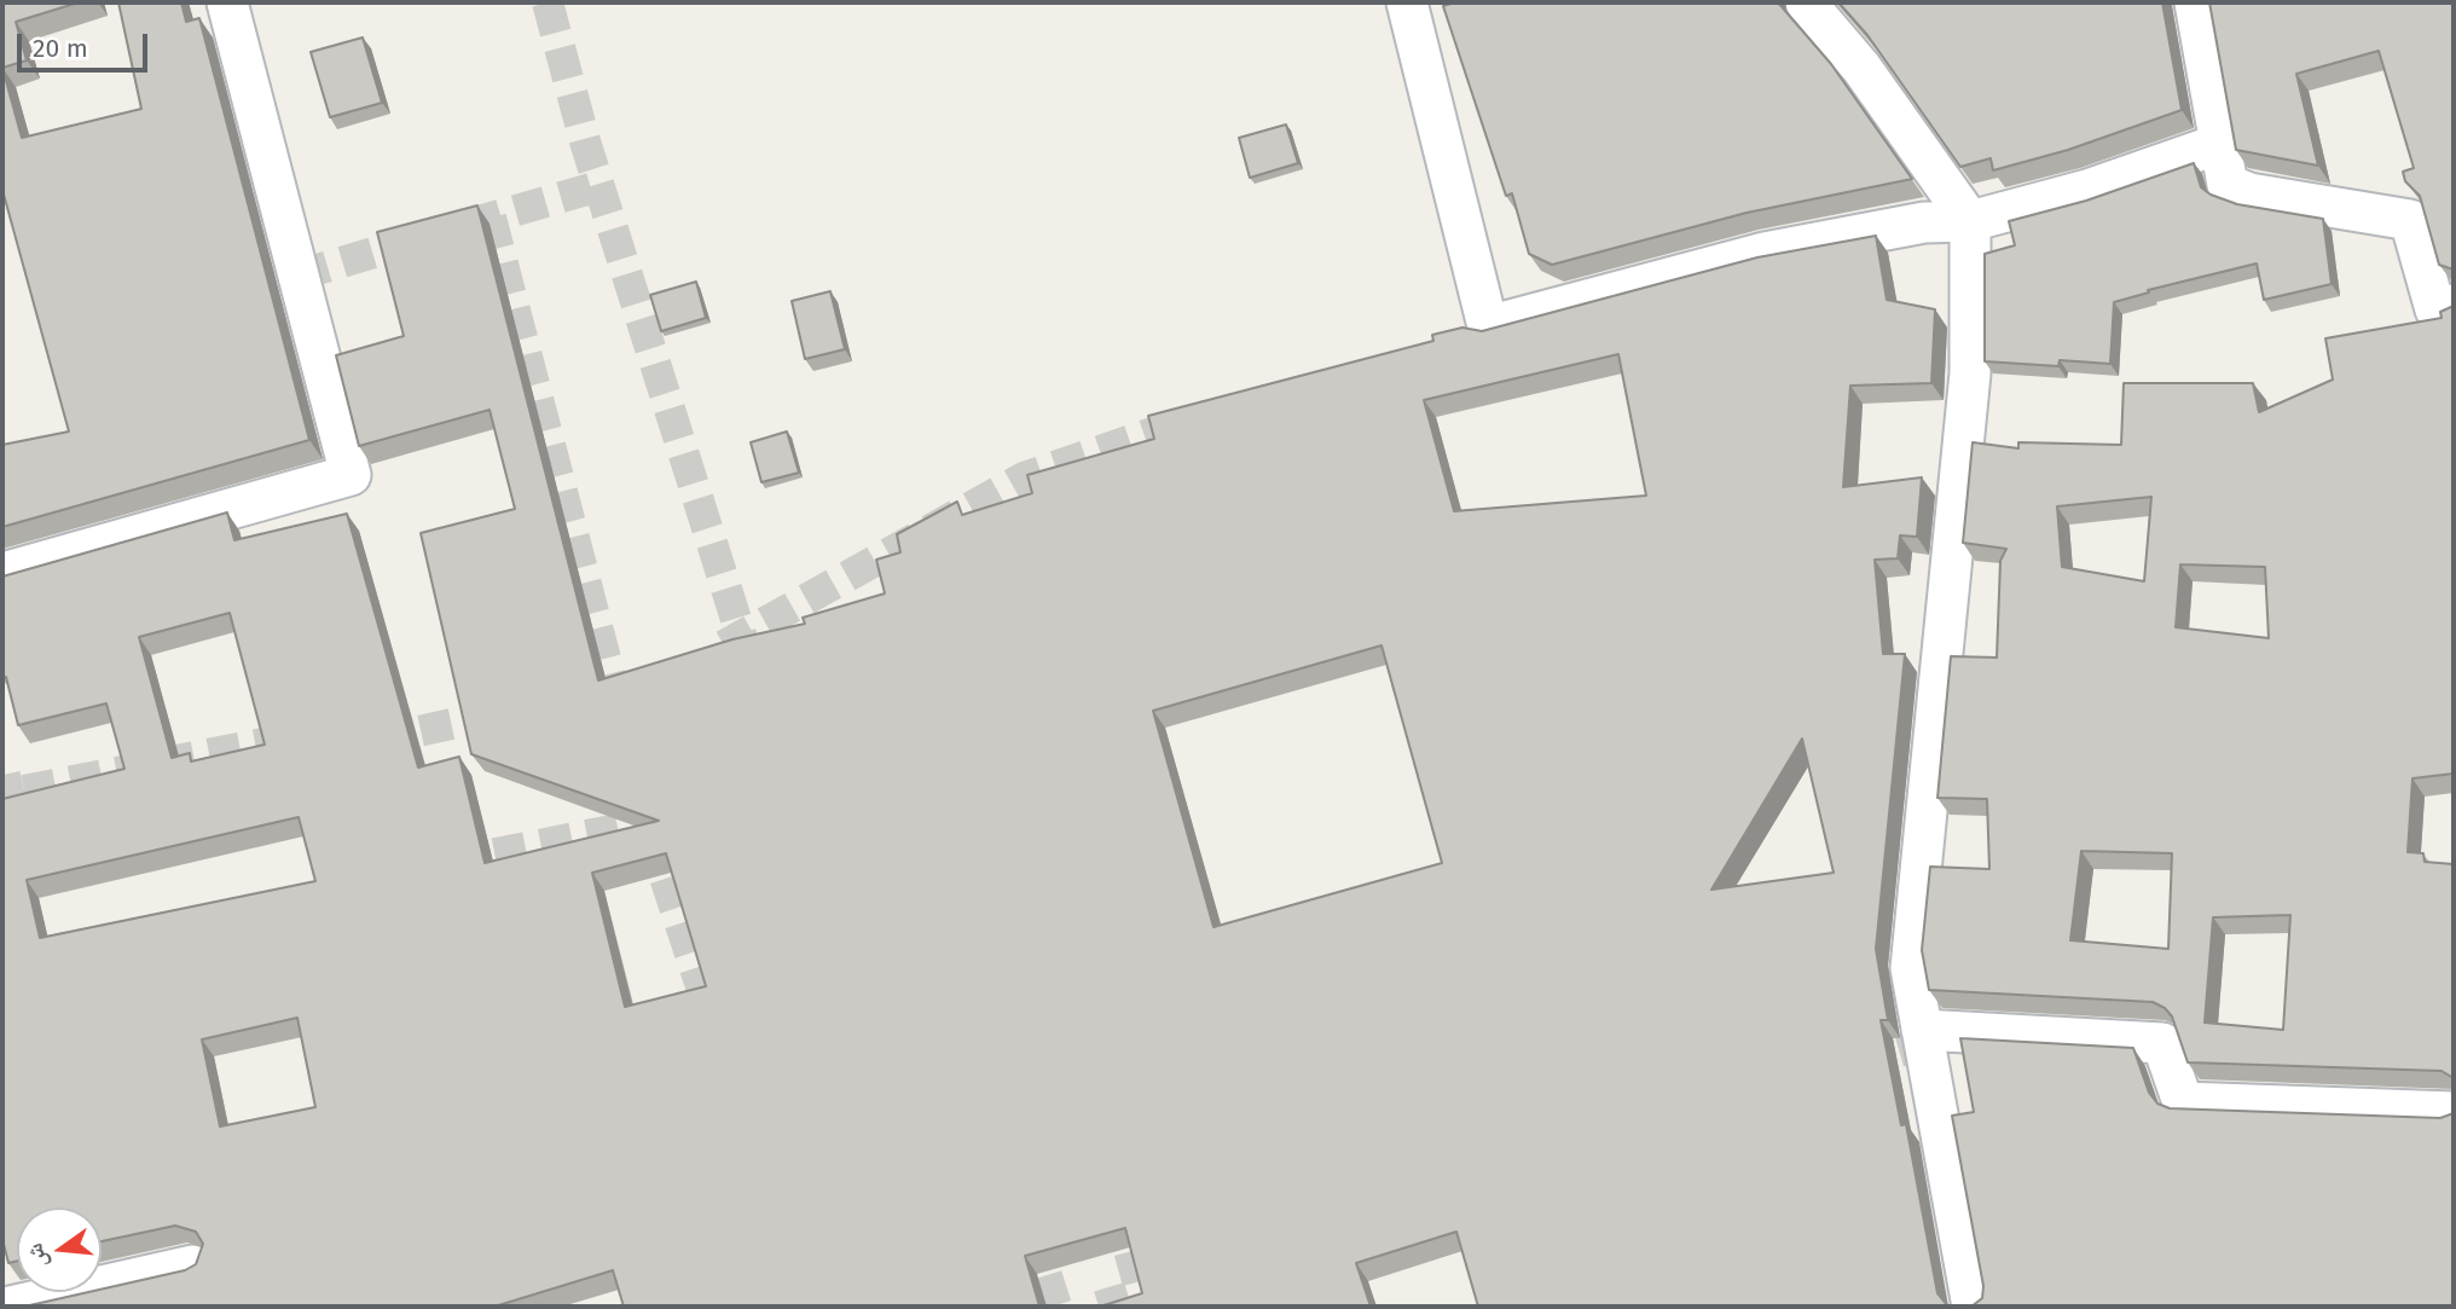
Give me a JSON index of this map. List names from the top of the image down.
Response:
{
  "scale_bar": "20 m",
  "north": "left"
}
